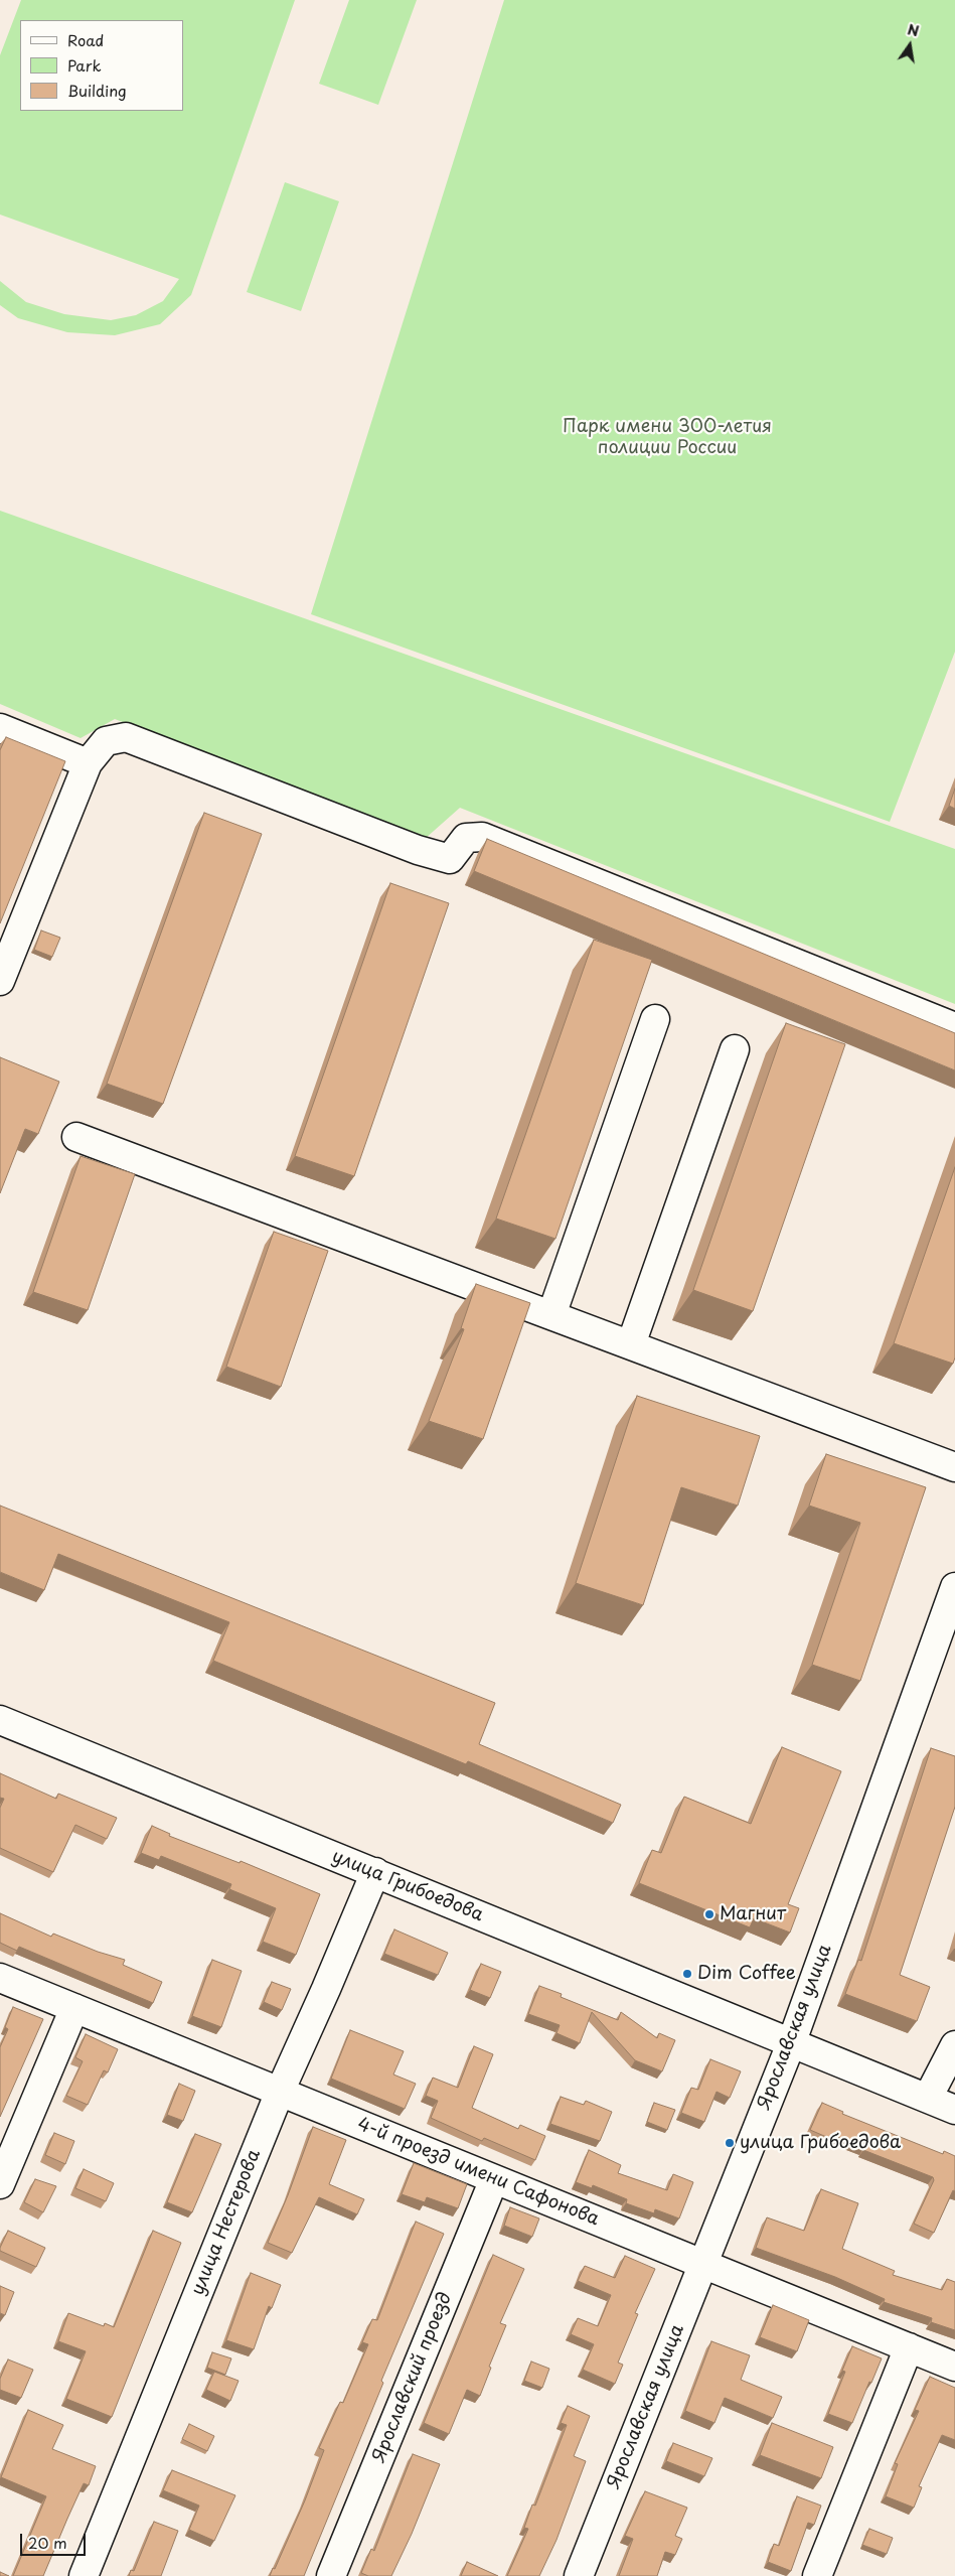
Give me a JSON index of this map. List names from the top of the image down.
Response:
{
  "streets": {
    "street": [
      "улица Грибоедова",
      "Ярославская улица",
      "4-й проезд имени Сафонова",
      "улица Нестерова",
      "Ярославский проезд"
    ]
  },
  "crossings": [
    ["улица Грибоедова", "Ярославская улица"],
    ["улица Грибоедова", "улица Нестерова"],
    ["Ярославская улица", "4-й проезд имени Сафонова"],
    ["4-й проезд имени Сафонова", "улица Нестерова"],
    ["4-й проезд имени Сафонова", "Ярославский проезд"]
  ],
  "parks": ["Парк имени 300-летия полиции России"],
  "places": ["Магнит", "Dim Coffee", "улица Грибоедова"],
  "legend": ["Road", "Park", "Building"],
  "scale_bar": "20 m",
  "north": "top"
}
